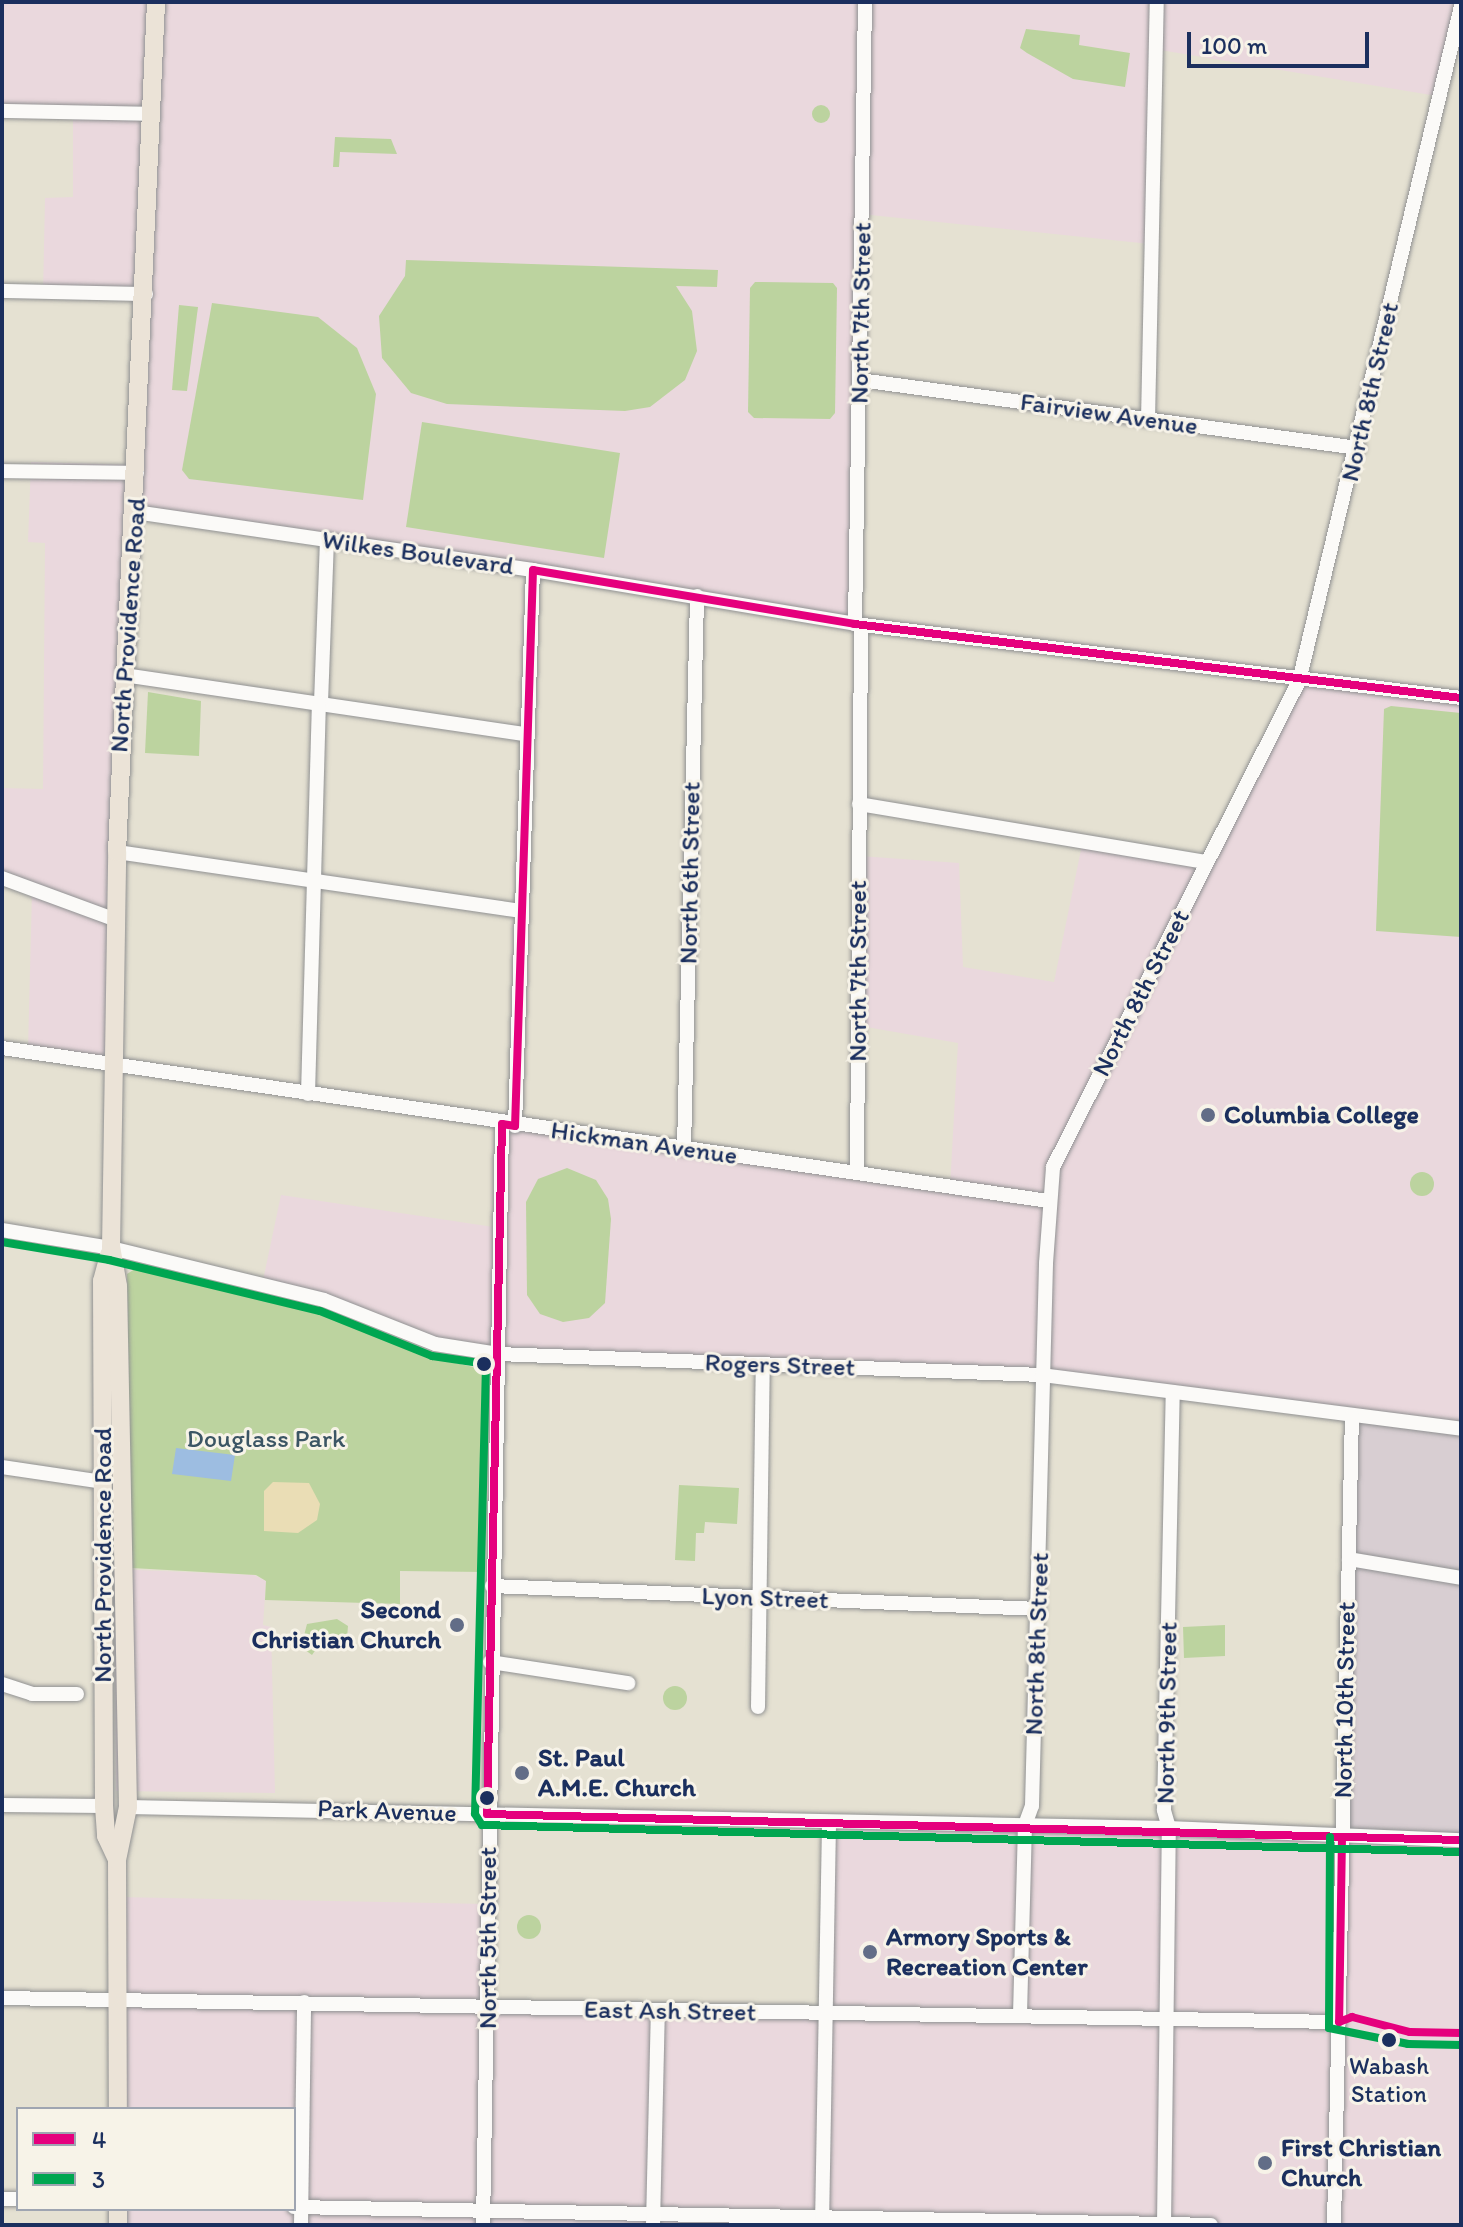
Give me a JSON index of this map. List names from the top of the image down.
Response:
{
  "streets": {
    "main road": ["North Providence Road"],
    "street": [
      "North 7th Street",
      "North 8th Street",
      "Fairview Avenue",
      "Wilkes Boulevard",
      "North 6th Street",
      "Hickman Avenue",
      "Rogers Street",
      "Lyon Street",
      "North 10th Street",
      "North 9th Street",
      "Park Avenue",
      "North 5th Street",
      "East Ash Street"
    ]
  },
  "crossings": [
    ["North 7th Street", "Fairview Avenue"],
    ["North 7th Street", "Wilkes Boulevard"],
    ["North 7th Street", "Hickman Avenue"],
    ["North 8th Street", "Fairview Avenue"],
    ["North 8th Street", "Wilkes Boulevard"],
    ["North 8th Street", "Hickman Avenue"],
    ["North 8th Street", "Rogers Street"],
    ["North 8th Street", "Lyon Street"],
    ["North 8th Street", "Park Avenue"],
    ["North 8th Street", "East Ash Street"],
    ["Wilkes Boulevard", "North Providence Road"],
    ["Wilkes Boulevard", "North 6th Street"],
    ["Wilkes Boulevard", "North 5th Street"],
    ["North Providence Road", "Hickman Avenue"],
    ["North Providence Road", "Rogers Street"],
    ["North Providence Road", "Park Avenue"],
    ["North Providence Road", "East Ash Street"],
    ["North 6th Street", "Hickman Avenue"],
    ["Hickman Avenue", "North 5th Street"],
    ["Rogers Street", "North 10th Street"],
    ["Rogers Street", "North 9th Street"],
    ["Rogers Street", "North 5th Street"],
    ["Lyon Street", "North 5th Street"],
    ["North 10th Street", "Park Avenue"],
    ["North 10th Street", "East Ash Street"],
    ["North 9th Street", "Park Avenue"],
    ["North 9th Street", "East Ash Street"],
    ["Park Avenue", "North 5th Street"],
    ["North 5th Street", "East Ash Street"]
  ],
  "parks": ["Douglass Park"],
  "places": [
    "Columbia College",
    "Second Christian Church",
    "St. Paul A.M.E. Church",
    "Armory Sports & Recreation Center",
    "Wabash Station",
    "First Christian Church"
  ],
  "lines": ["transit line 4", "transit line 3"],
  "legend": ["4", "3"],
  "scale_bar": "100 m"
}
